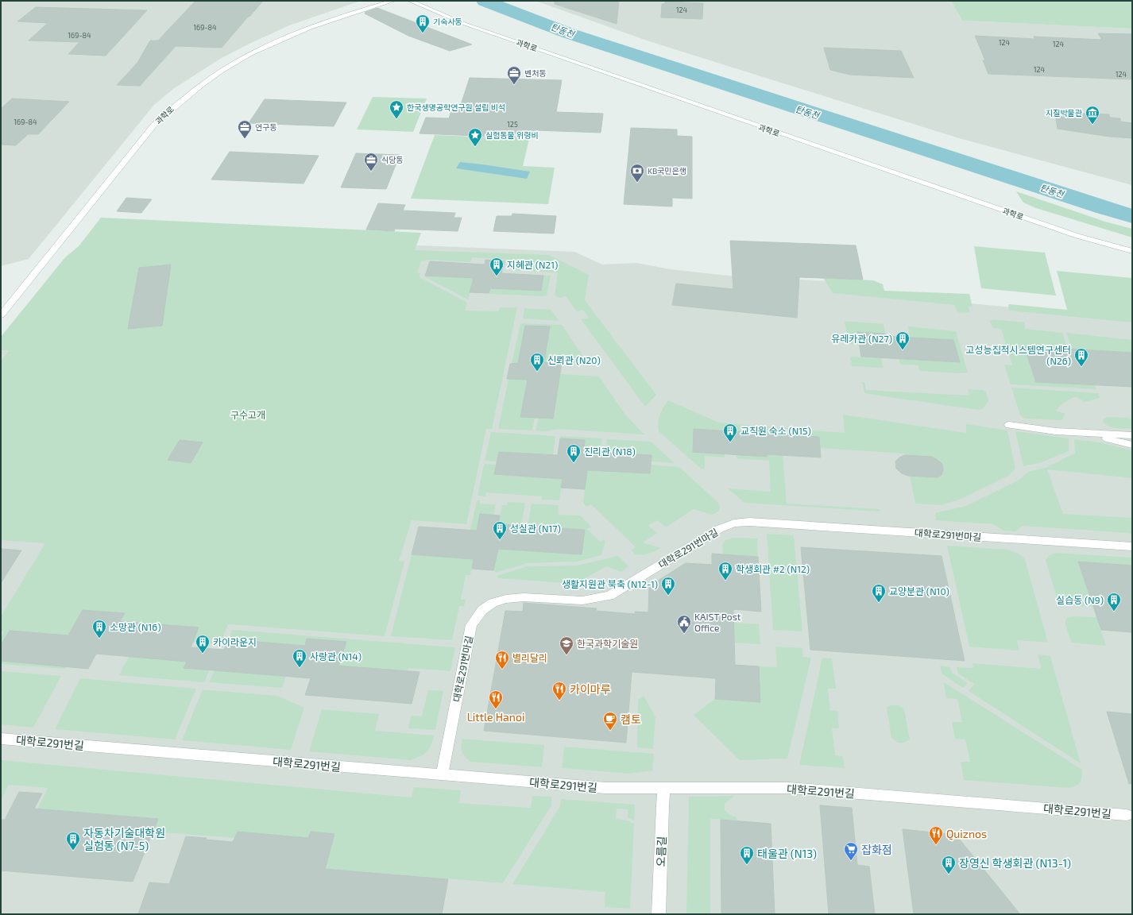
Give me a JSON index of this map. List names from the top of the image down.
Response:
{
  "streets": {
    "street": [
      "과학로",
      "대학로291번마길",
      "대학로291번길",
      "오름길"
    ]
  },
  "crossings": [
    ["대학로291번마길", "대학로291번길"],
    ["대학로291번길", "오름길"]
  ],
  "water": ["탄동천"],
  "parks": ["구수고개"],
  "places": {
    "building": [
      "기숙사동",
      "지혜관 (N21)",
      "유레카관 (N27)",
      "고성능집적시스템연구센터 (N26)",
      "신뢰관 (N20)",
      "교직원 숙소 (N15)",
      "진리관 (N18)",
      "성실관 (N17)",
      "학생회관 #2 (N12)",
      "생활지원관 북축 (N12-1)",
      "교양분관 (N10)",
      "실습동 (N9)",
      "소망관 (N16)",
      "카이라운지",
      "사랑관 (N14)",
      "자동차기술대학원 실험동 (N7-5)",
      "태울관 (N13)",
      "장영신 학생회관 (N13-1)"
    ],
    "office": ["벤처동", "연구동", "식당동"],
    "place": ["한국생명공학연구원 설립 비석", "실험동물 위령비"],
    "museum": ["지질박물관"],
    "bank": ["KB국민은행"],
    "public building": ["KAIST Post Office"],
    "school or university": ["한국과학기술원"],
    "restaurant": [
      "별리달리",
      "카이마루",
      "Little Hanoi",
      "Quiznos"
    ],
    "cafe": ["캠토"],
    "supermarket": ["잡화점"]
  },
  "house_numbers": [
    "124",
    "169-84",
    "169-84",
    "124",
    "124",
    "124",
    "124",
    "169-84",
    "125"
  ]
}
